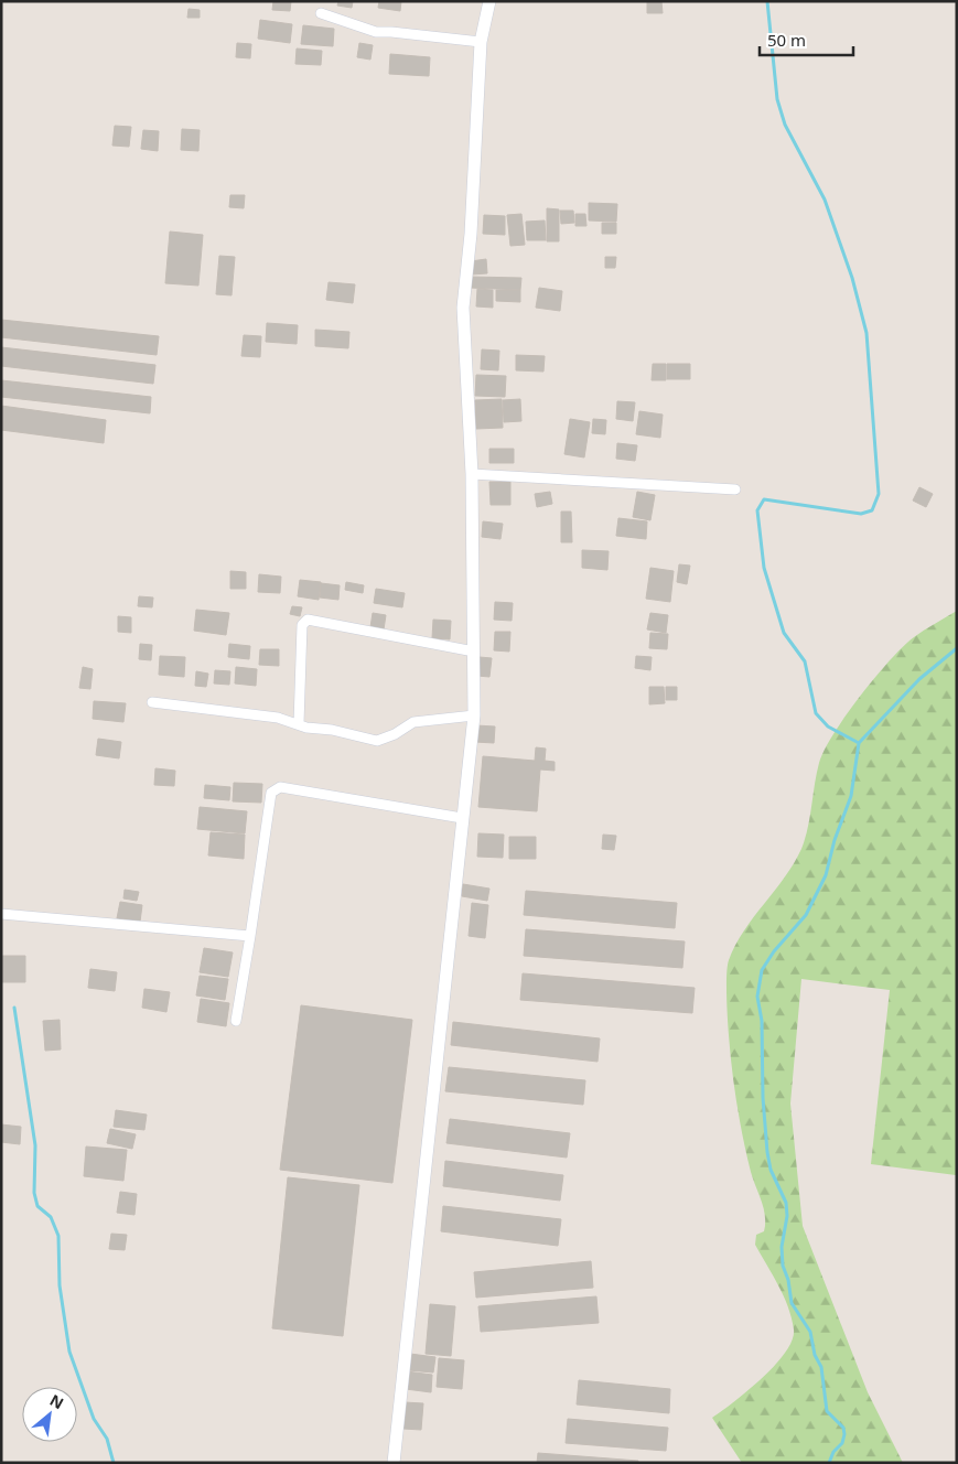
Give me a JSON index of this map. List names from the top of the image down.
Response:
{
  "scale_bar": "50 m",
  "north": "top right"
}
